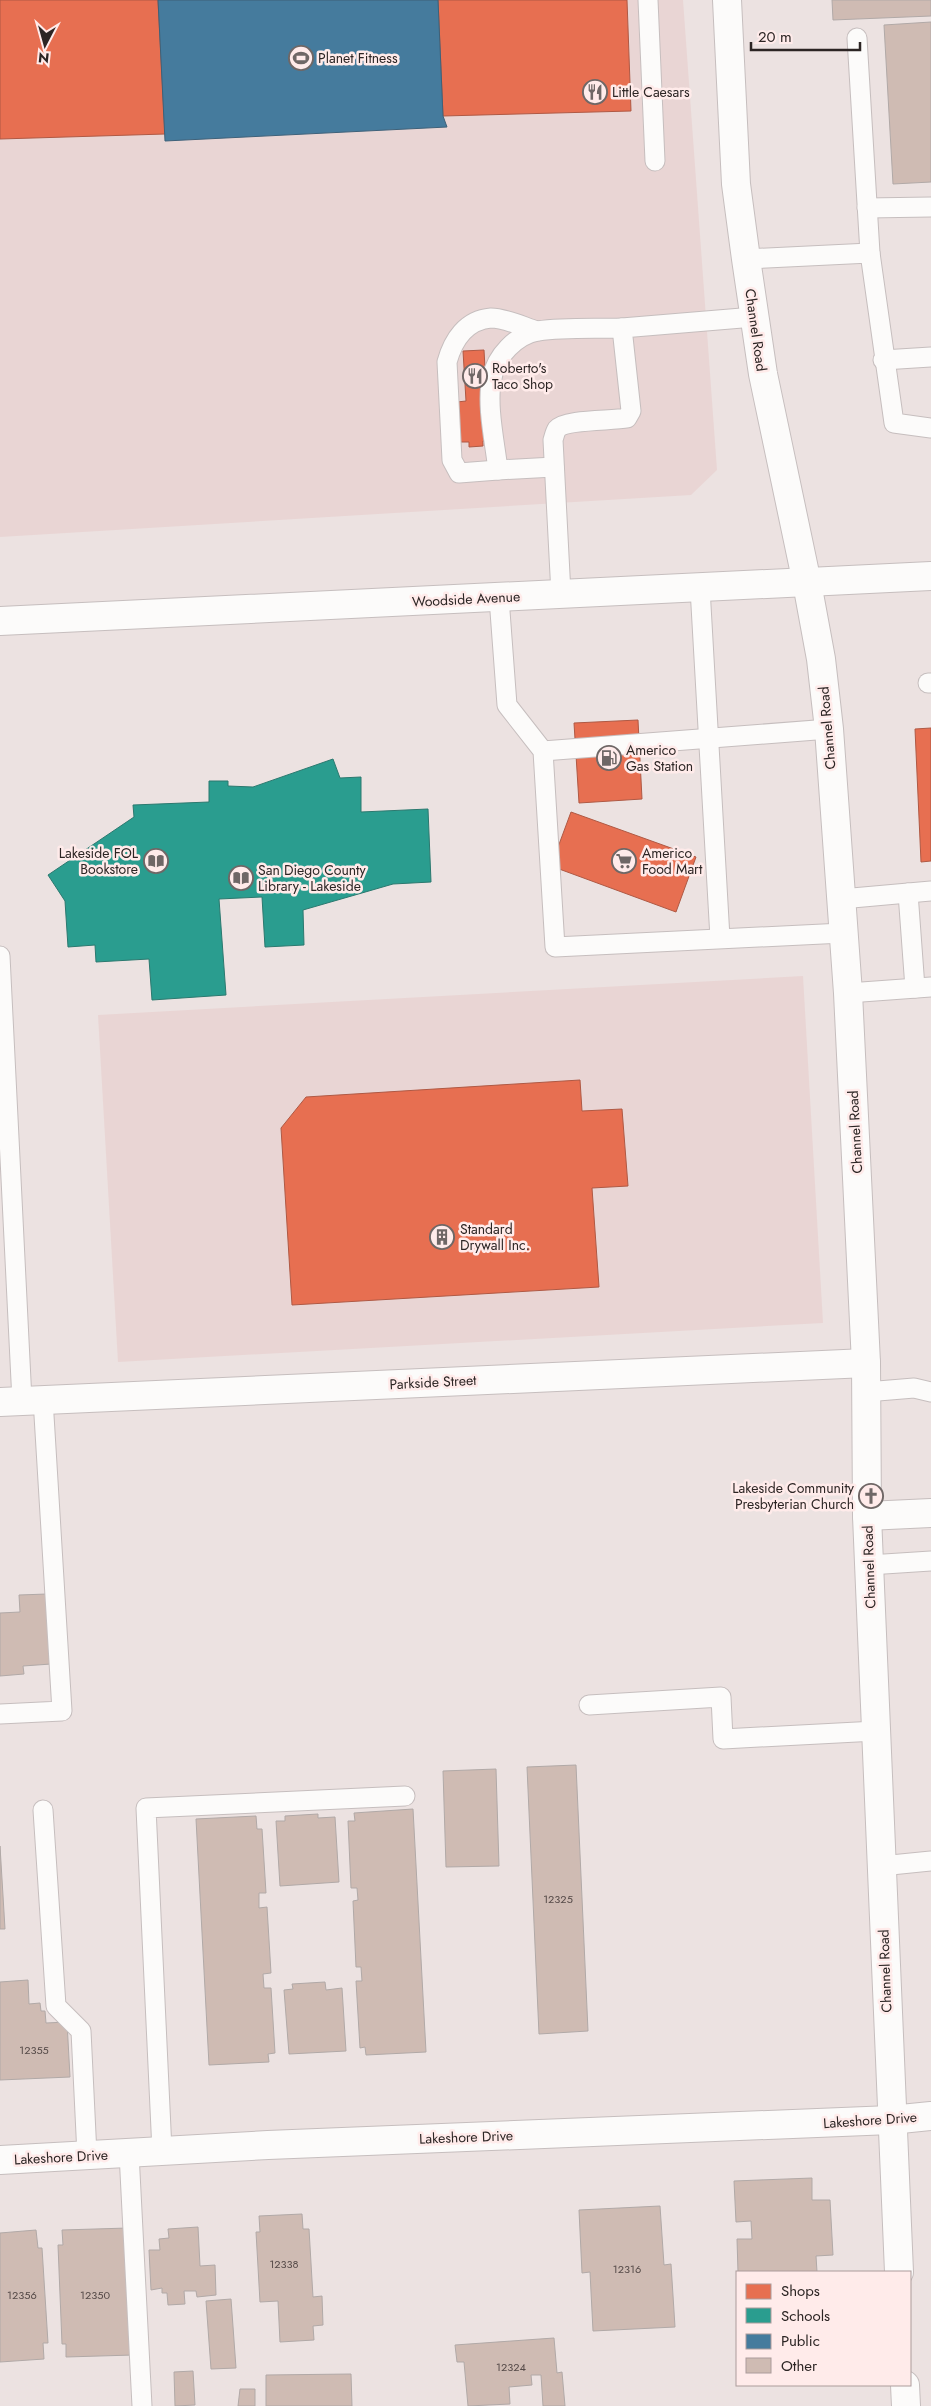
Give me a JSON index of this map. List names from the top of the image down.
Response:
{
  "streets": {
    "main road": [
      "Channel Road",
      "Woodside Avenue",
      "Parkside Street",
      "Lakeshore Drive"
    ]
  },
  "crossings": [
    ["Channel Road", "Woodside Avenue"],
    ["Channel Road", "Parkside Street"],
    ["Channel Road", "Lakeshore Drive"]
  ],
  "places": {
    "sports": ["Planet Fitness"],
    "restaurant": ["Little Caesars", "Roberto's Taco Shop"],
    "fuel station": ["Americo Gas Station"],
    "library": ["Lakeside FOL Bookstore", "San Diego County Library - Lakeside"],
    "supermarket": ["Americo Food Mart"],
    "building": ["Standard Drywall Inc."],
    "church": ["Lakeside Community Presbyterian Church"]
  },
  "house_numbers": [
    "12325",
    "12355",
    "12338",
    "12316",
    "12356",
    "12350",
    "12324"
  ],
  "legend": [
    "Shops",
    "Schools",
    "Public",
    "Other"
  ],
  "scale_bar": "20 m",
  "north": "bottom"
}
